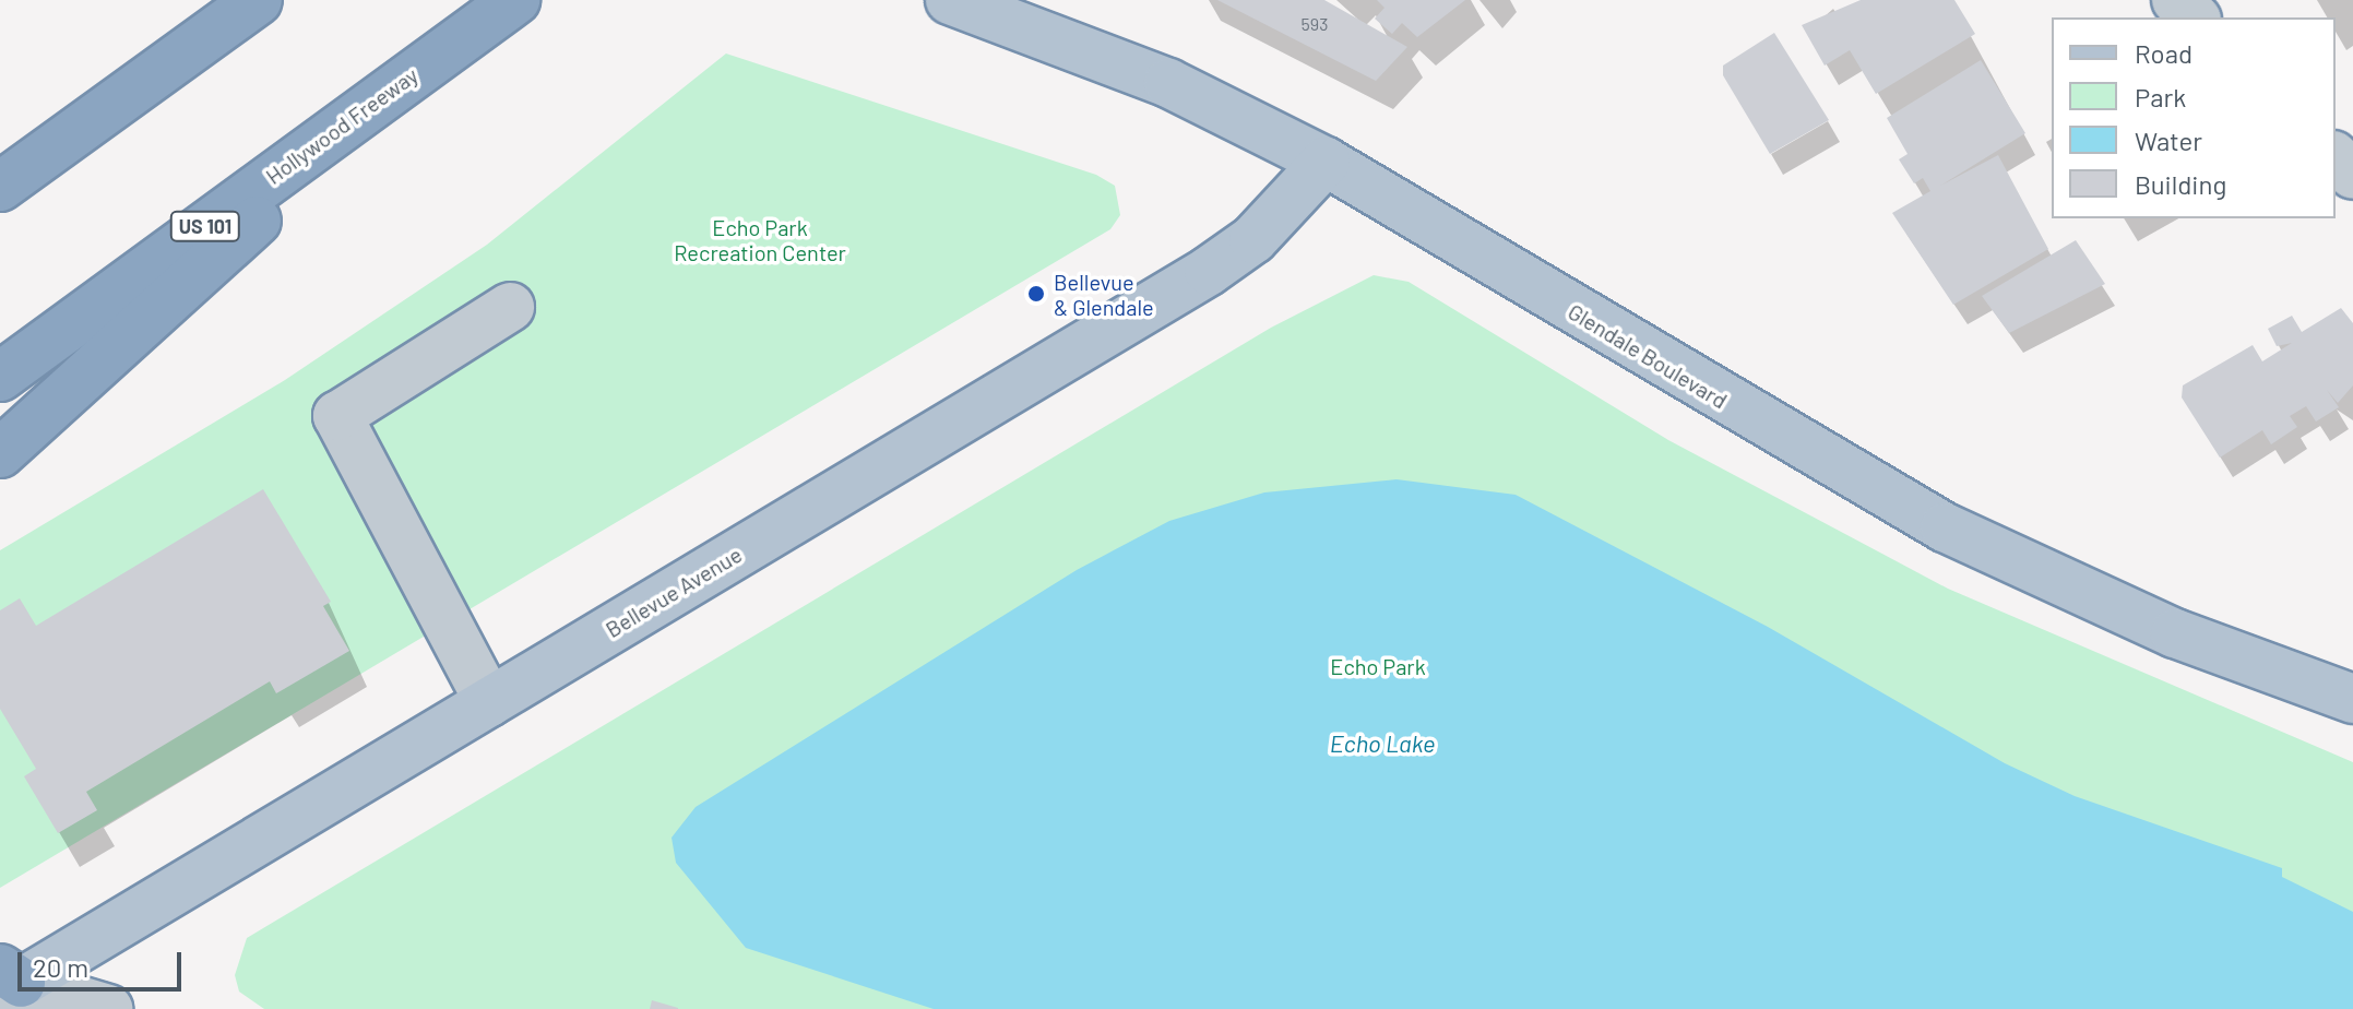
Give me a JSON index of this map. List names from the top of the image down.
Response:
{
  "streets": {
    "highway": ["Hollywood Freeway", "US 101"],
    "main road": ["Glendale Boulevard", "Bellevue Avenue"]
  },
  "crossings": [
    ["Glendale Boulevard", "Bellevue Avenue"]
  ],
  "water": ["Echo Lake"],
  "parks": ["Echo Park Recreation Center", "Echo Park"],
  "places": ["Bellevue & Glendale"],
  "house_numbers": ["593"],
  "legend": [
    "Road",
    "Park",
    "Water",
    "Building"
  ],
  "scale_bar": "20 m"
}
